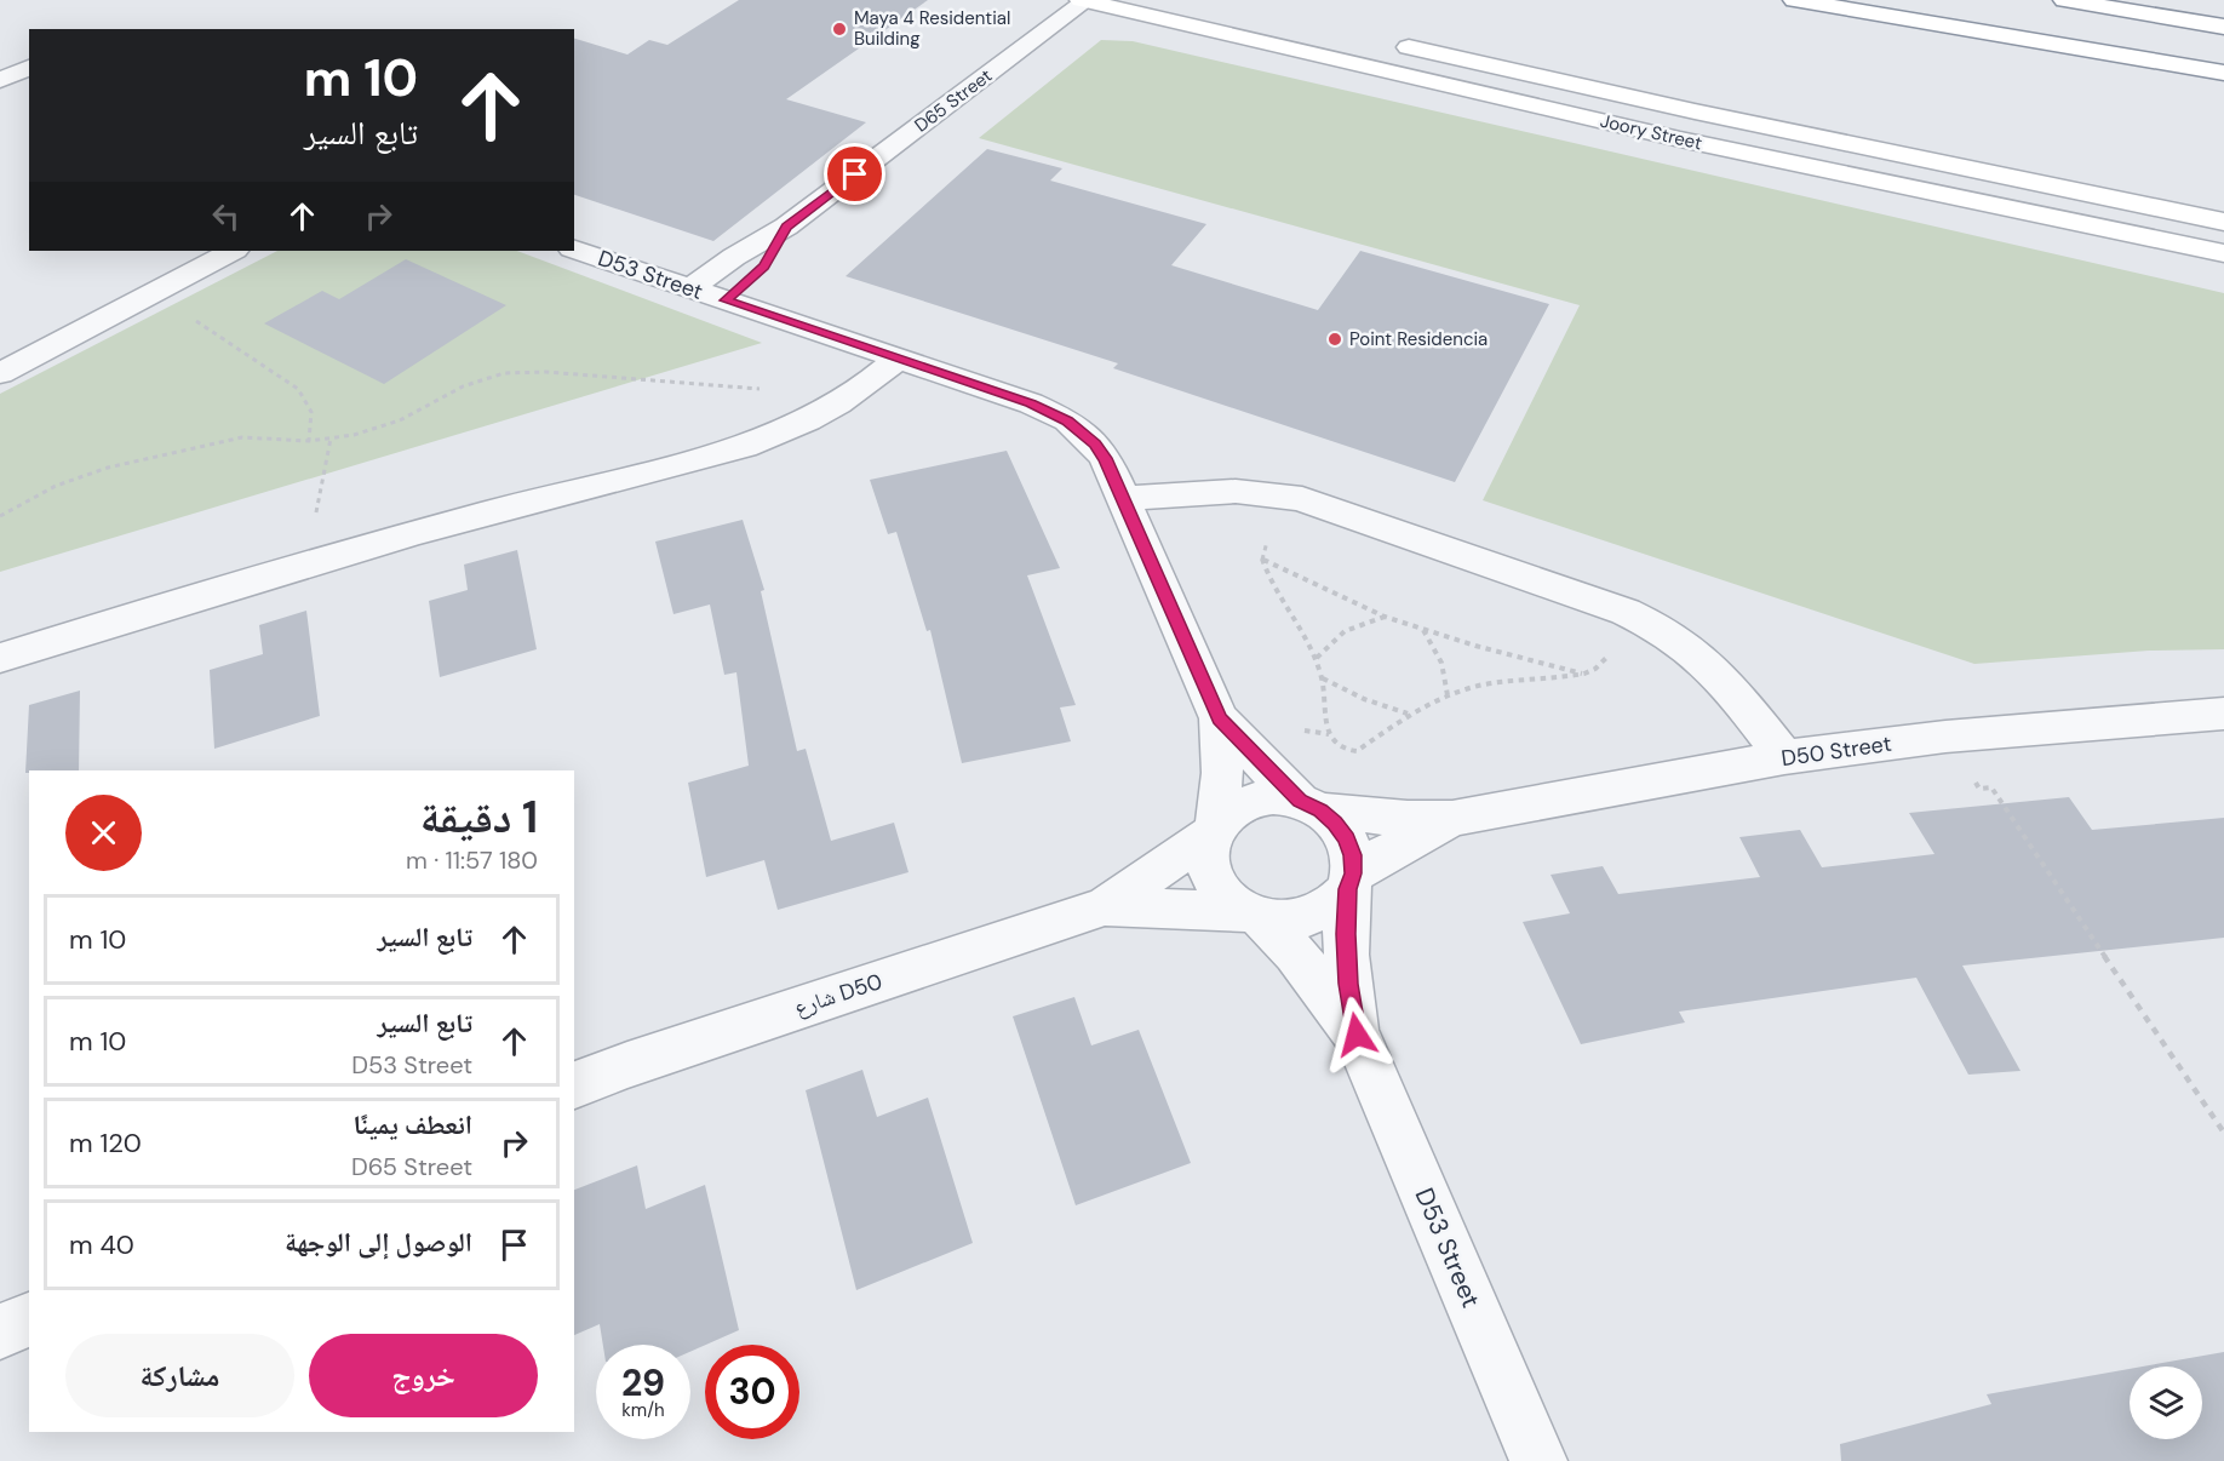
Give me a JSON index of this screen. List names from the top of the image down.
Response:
{
  "streets": {
    "main road": ["Joory Street"],
    "street": [
      "D65 Street",
      "D53 Street",
      "D50 Street",
      "شارع D50"
    ]
  },
  "crossings": [
    ["D65 Street", "Joory Street"],
    ["D65 Street", "D53 Street"],
    ["D53 Street", "D50 Street"],
    ["D53 Street", "شارع D50"],
    ["D50 Street", "شارع D50"]
  ],
  "places": ["Maya 4 Residential Building", "Point Residencia"],
  "page": {
    "turn": ["10 m", "تابع السير"],
    "heading": ["1 دقيقة", "180 m · 11:57"],
    "list": [
      {
        "name": "تابع السير",
        "value": "10 m"
      },
      {
        "name": "تابع السير",
        "note": "D53 Street",
        "value": "10 m"
      },
      {
        "name": "انعطف يمينًا",
        "note": "D65 Street",
        "value": "120 m"
      },
      {
        "name": "الوصول إلى الوجهة",
        "value": "40 m"
      }
    ],
    "buttons": ["خروج", "مشاركة"],
    "speed": "29 km/h",
    "limit": "30"
  }
}
